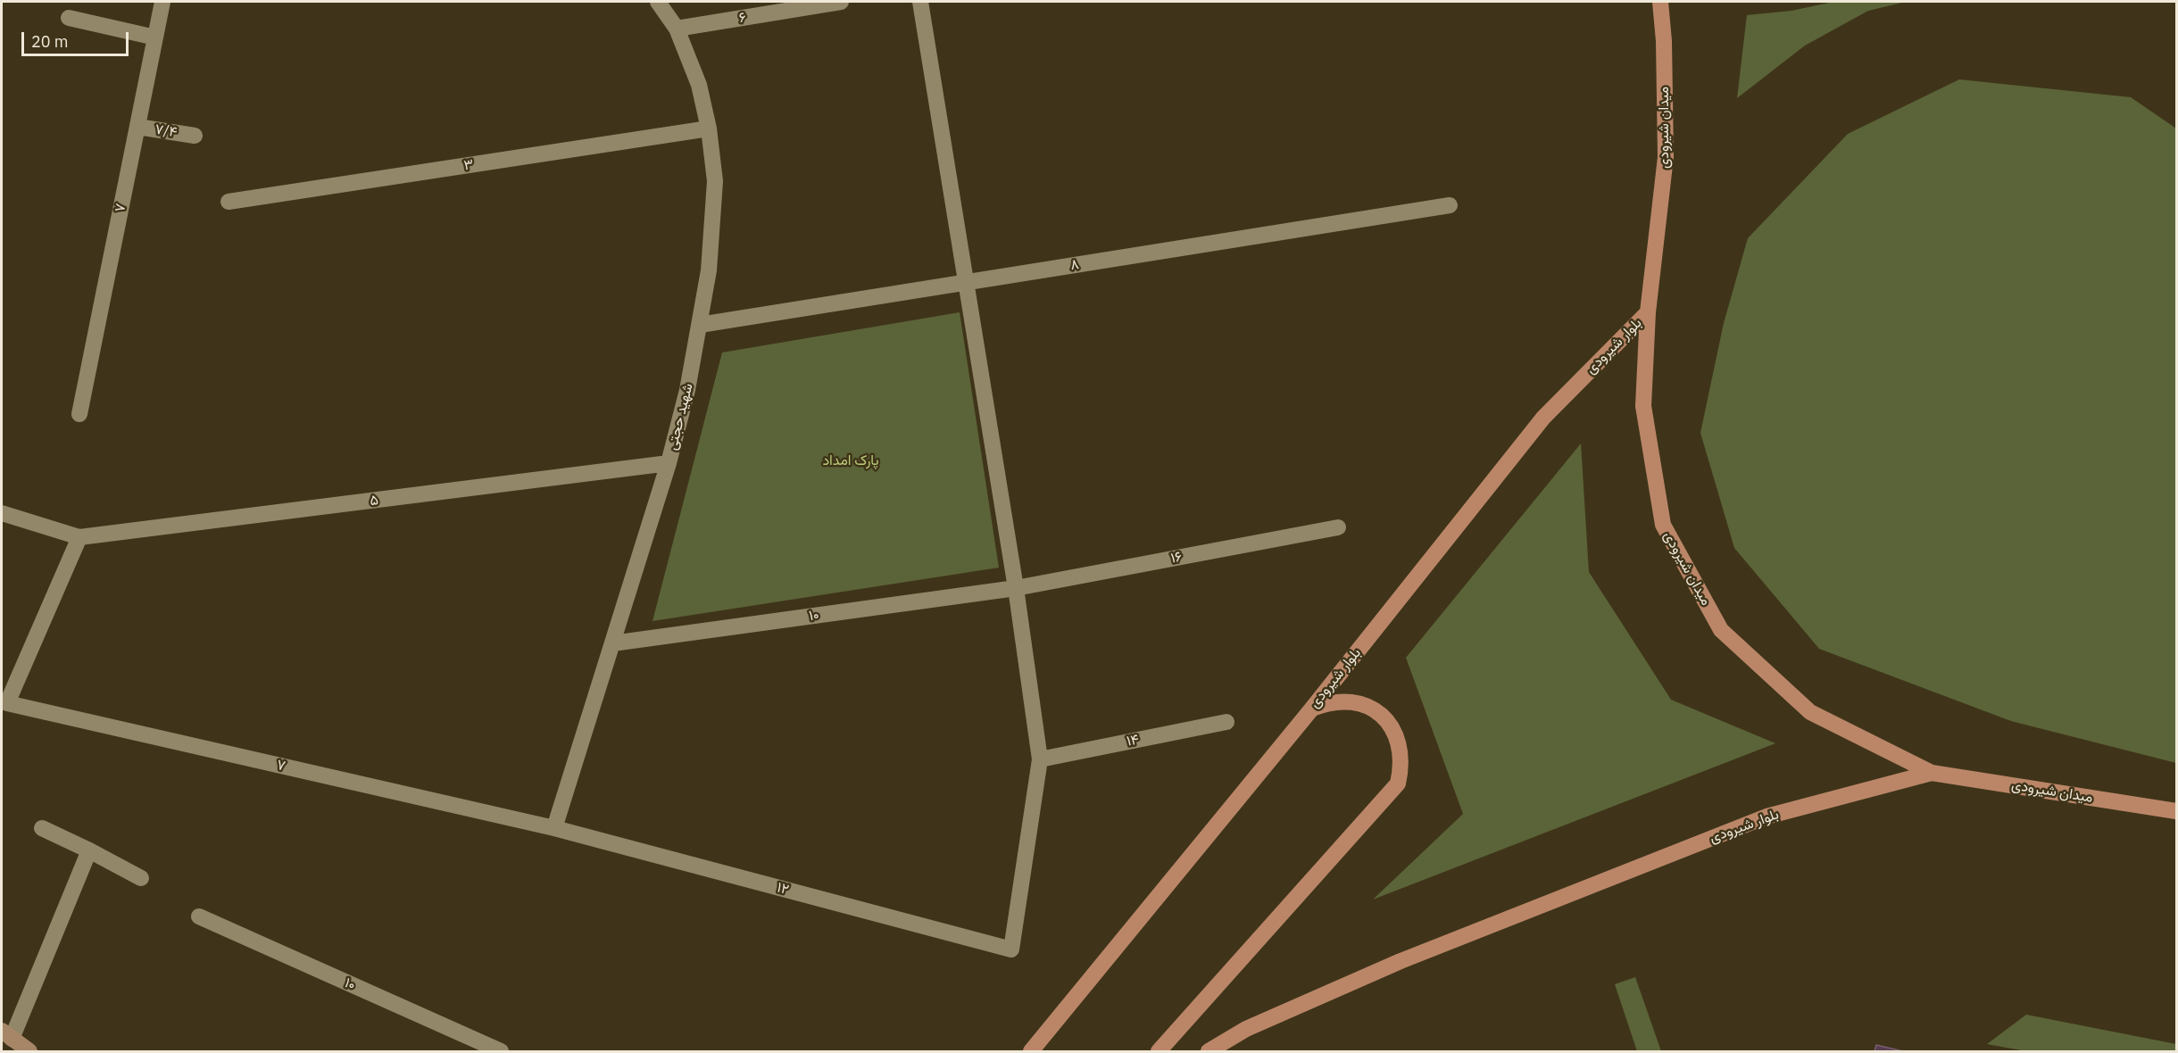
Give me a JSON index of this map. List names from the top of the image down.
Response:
{
  "streets": {
    "main road": ["میدان شیرودی", "بلوار شیرودی"],
    "street": [
      "۶",
      "۷/۴",
      "۳",
      "۷",
      "۸",
      "شهید حجتی",
      "۵",
      "۱۶",
      "۱۰",
      "۱۴",
      "۱۲"
    ]
  },
  "crossings": [
    ["۶", "شهید حجتی"],
    ["میدان شیرودی", "بلوار شیرودی"],
    ["۷/۴", "۷"],
    ["۳", "شهید حجتی"],
    ["۷", "شهید حجتی"],
    ["۷", "۵"],
    ["۷", "۱۲"],
    ["۸", "شهید حجتی"],
    ["شهید حجتی", "۵"],
    ["شهید حجتی", "۱۰"],
    ["شهید حجتی", "۱۲"],
    ["۱۶", "۱۰"],
    ["۱۴", "۱۲"]
  ],
  "parks": ["پارک امداد"],
  "scale_bar": "20 m"
}
